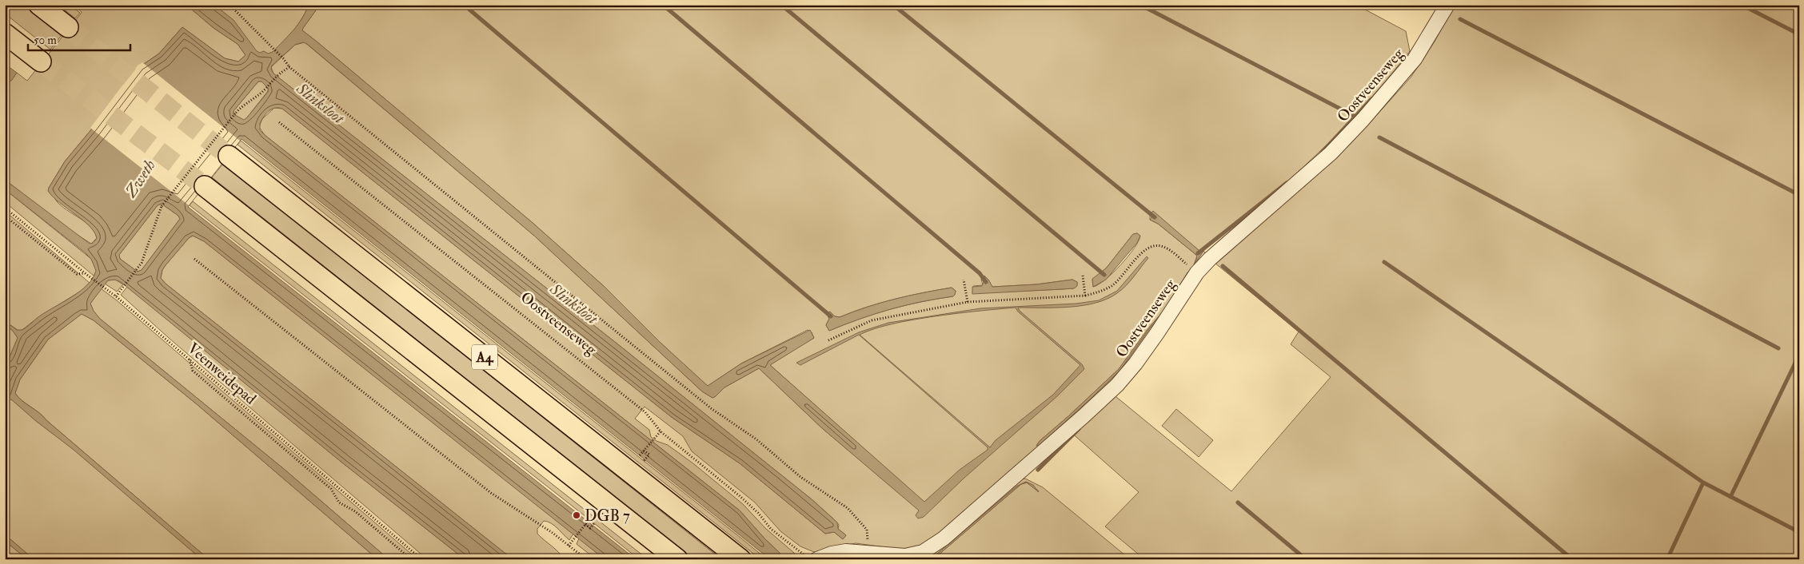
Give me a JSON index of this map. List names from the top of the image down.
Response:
{
  "streets": {
    "highway": ["A4"],
    "street": ["Oostveenseweg"],
    "path": ["Veenweidepad"]
  },
  "water": ["Slinksloot", "Zweth"],
  "places": ["DGB 7"],
  "scale_bar": "50 m"
}
